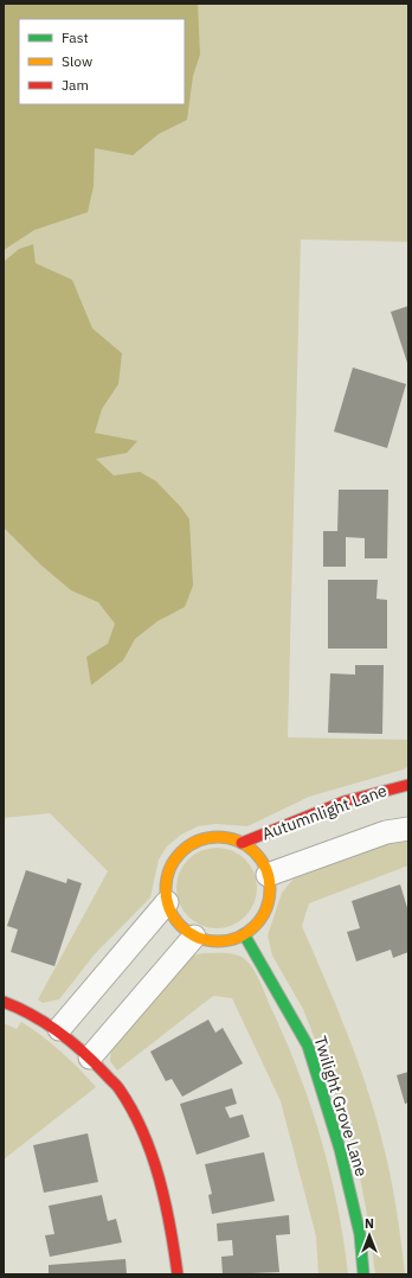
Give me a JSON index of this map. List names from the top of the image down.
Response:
{
  "streets": {
    "street": ["Autumnlight Lane", "Twilight Grove Lane"]
  },
  "crossings": [
    ["Autumnlight Lane", "Twilight Grove Lane"]
  ],
  "legend": ["Fast", "Slow", "Jam"],
  "north": "top"
}
